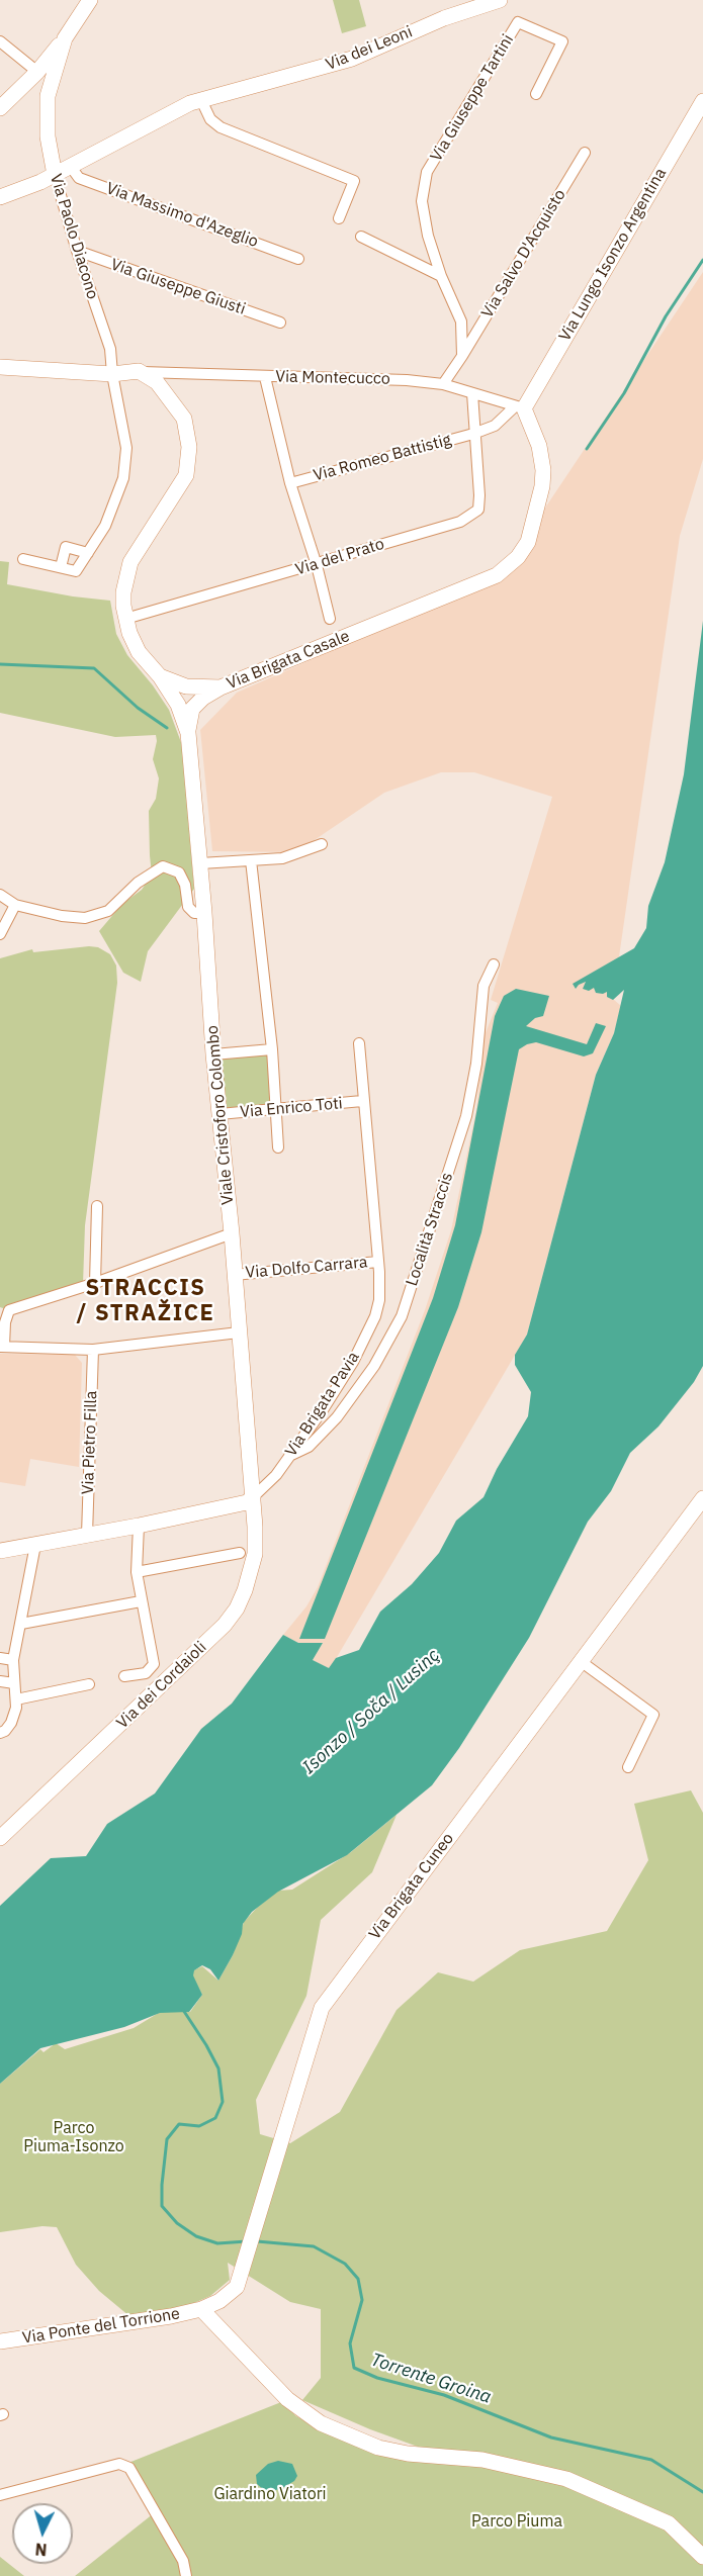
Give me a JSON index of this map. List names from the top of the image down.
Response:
{
  "streets": {
    "street": [
      "Via dei Leoni",
      "Via Giuseppe Tartini",
      "Via Massimo d'Azeglio",
      "Via Paolo Diacono",
      "Via Salvo D'Acquisto",
      "Via Lungo Isonzo Argentina",
      "Via Giuseppe Giusti",
      "Via Montecucco",
      "Via Romeo Battistig",
      "Via del Prato",
      "Via Brigata Casale",
      "Via Enrico Toti",
      "Viale Cristoforo Colombo",
      "Località Straccis",
      "Via Dolfo Carrara",
      "Via Brigata Pavia",
      "Via Pietro Filla",
      "Via dei Cordaioli",
      "Via Brigata Cuneo",
      "Via Ponte del Torrione"
    ]
  },
  "crossings": [
    ["Via dei Leoni", "Via Massimo d'Azeglio"],
    ["Via dei Leoni", "Via Paolo Diacono"],
    ["Via Paolo Diacono", "Via Giuseppe Giusti"],
    ["Via Salvo D'Acquisto", "Via Montecucco"],
    ["Via Lungo Isonzo Argentina", "Via Montecucco"],
    ["Via Lungo Isonzo Argentina", "Via Romeo Battistig"],
    ["Via Lungo Isonzo Argentina", "Via Brigata Casale"],
    ["Via Montecucco", "Via Romeo Battistig"],
    ["Via Montecucco", "Via Brigata Casale"],
    ["Via Romeo Battistig", "Via del Prato"],
    ["Via Romeo Battistig", "Via Brigata Casale"],
    ["Via del Prato", "Via Brigata Casale"],
    ["Via Brigata Casale", "Viale Cristoforo Colombo"],
    ["Via Enrico Toti", "Viale Cristoforo Colombo"],
    ["Via Enrico Toti", "Via Brigata Pavia"],
    ["Viale Cristoforo Colombo", "Via Dolfo Carrara"],
    ["Viale Cristoforo Colombo", "Via Brigata Pavia"],
    ["Viale Cristoforo Colombo", "Via dei Cordaioli"],
    ["Località Straccis", "Via Brigata Pavia"],
    ["Via Dolfo Carrara", "Via Brigata Pavia"],
    ["Via Brigata Pavia", "Via Pietro Filla"],
    ["Via Brigata Pavia", "Via dei Cordaioli"],
    ["Via Brigata Cuneo", "Via Ponte del Torrione"]
  ],
  "districts": ["STRACCIS / STRAŽICE"],
  "water": ["Isonzo / Soča / Lusinç", "Torrente Groina"],
  "parks": ["Parco Piuma-Isonzo", "Giardino Viatori", "Parco Piuma"],
  "north": "bottom"
}
